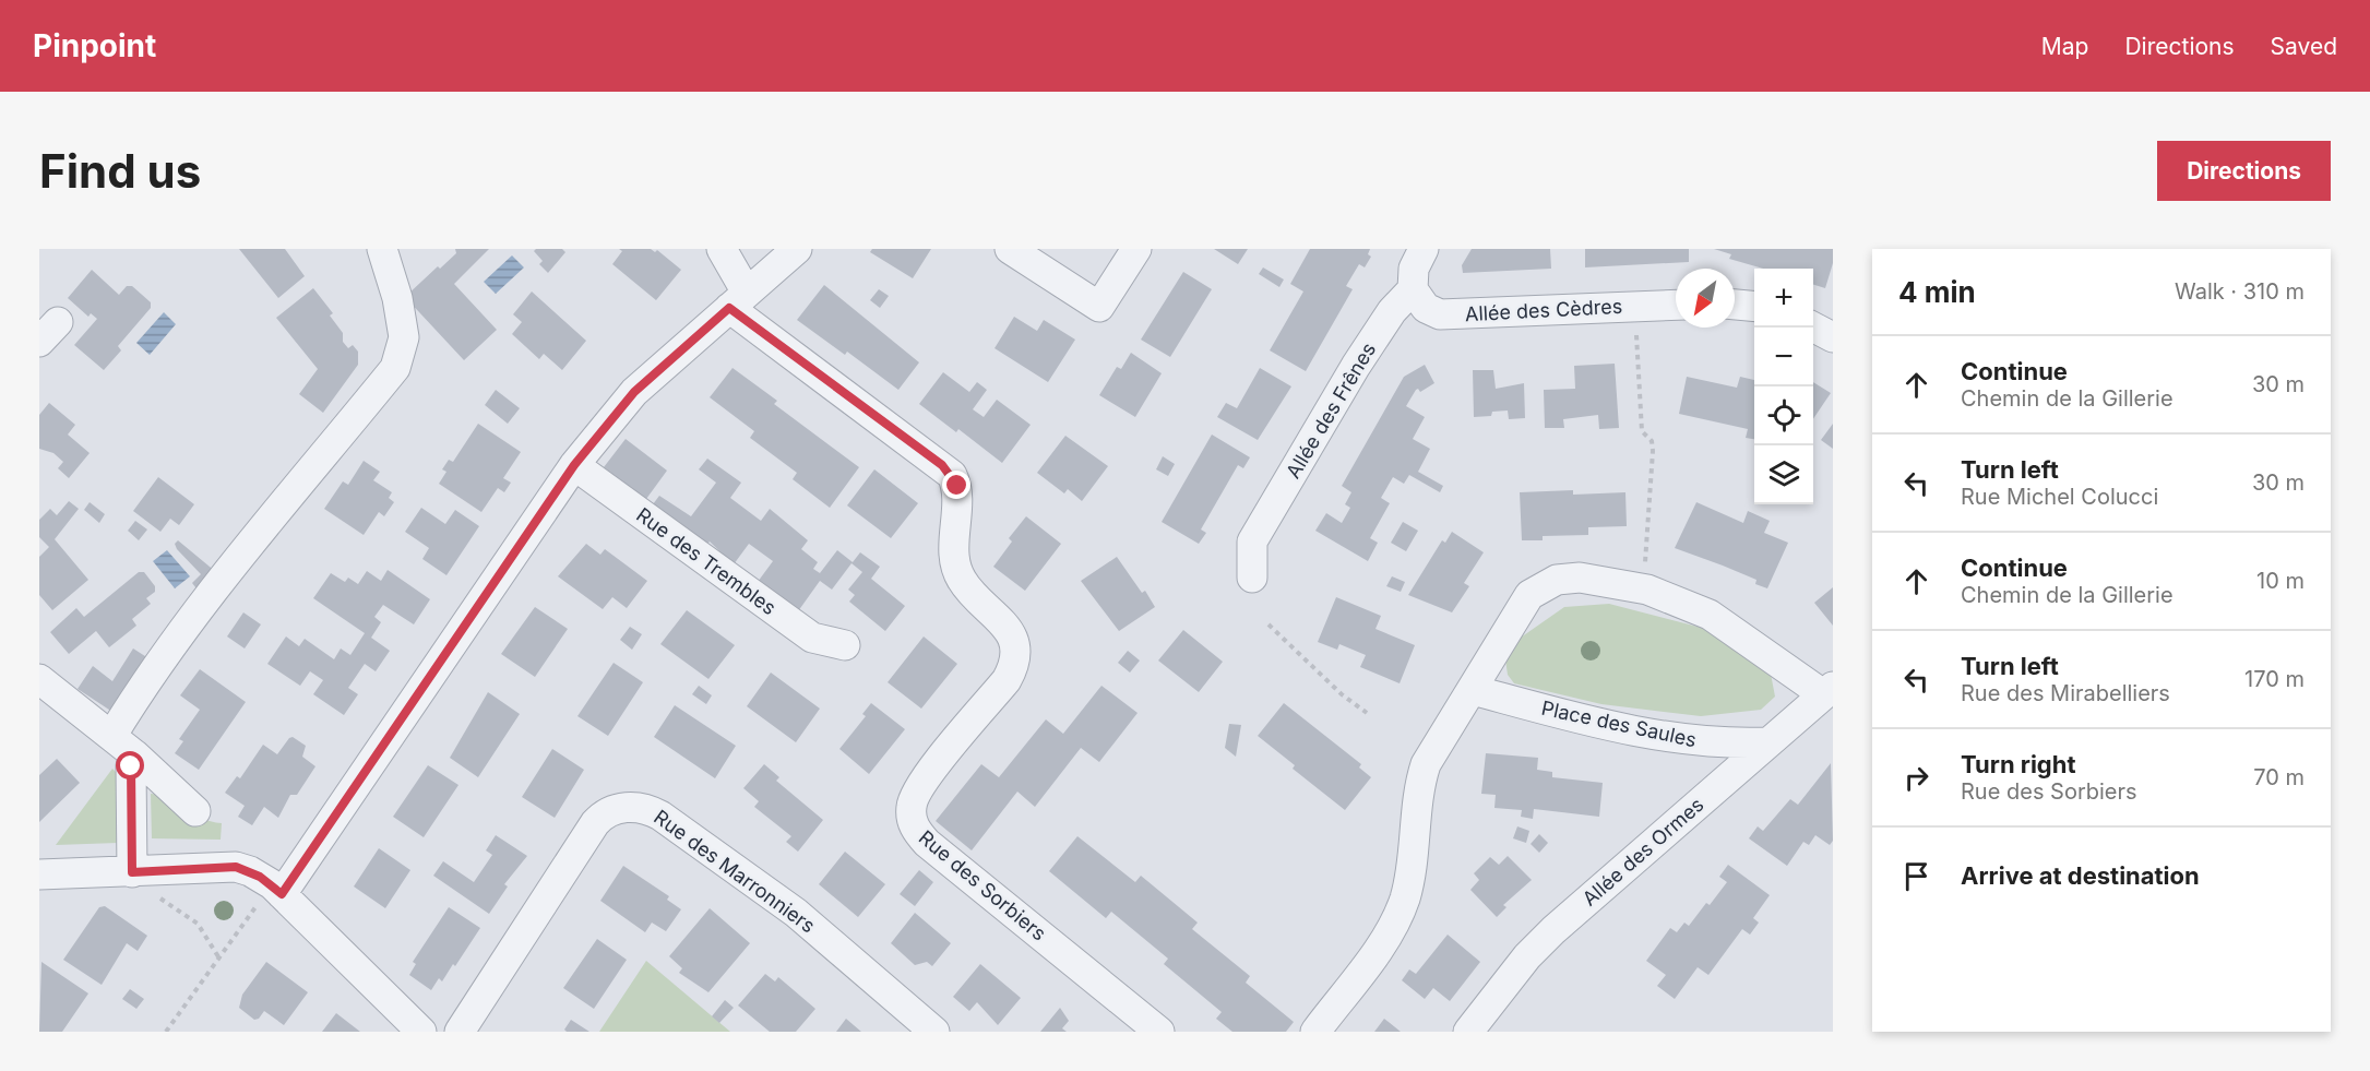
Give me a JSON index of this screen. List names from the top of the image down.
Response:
{
  "streets": {
    "street": [
      "Allée des Cèdres",
      "Allée des Frênes",
      "Rue des Trembles",
      "Place des Saules",
      "Allée des Ormes",
      "Rue des Marronniers",
      "Rue des Sorbiers"
    ]
  },
  "crossings": [
    ["Allée des Cèdres", "Allée des Frênes"],
    ["Place des Saules", "Allée des Ormes"]
  ],
  "north": "bottom left",
  "page": {
    "header": "Pinpoint",
    "nav": ["Map", "Directions", "Saved"],
    "buttons": "Directions",
    "title": "Find us",
    "heading": ["4 min", "Walk · 310 m"],
    "map_buttons": ["+", "−"],
    "list": [
      ["Continue", "Chemin de la Gillerie", "30 m"],
      ["Turn left", "Rue Michel Colucci", "30 m"],
      ["Continue", "Chemin de la Gillerie", "10 m"],
      ["Turn left", "Rue des Mirabelliers", "170 m"],
      ["Turn right", "Rue des Sorbiers", "70 m"],
      "Arrive at destination"
    ]
  }
}
